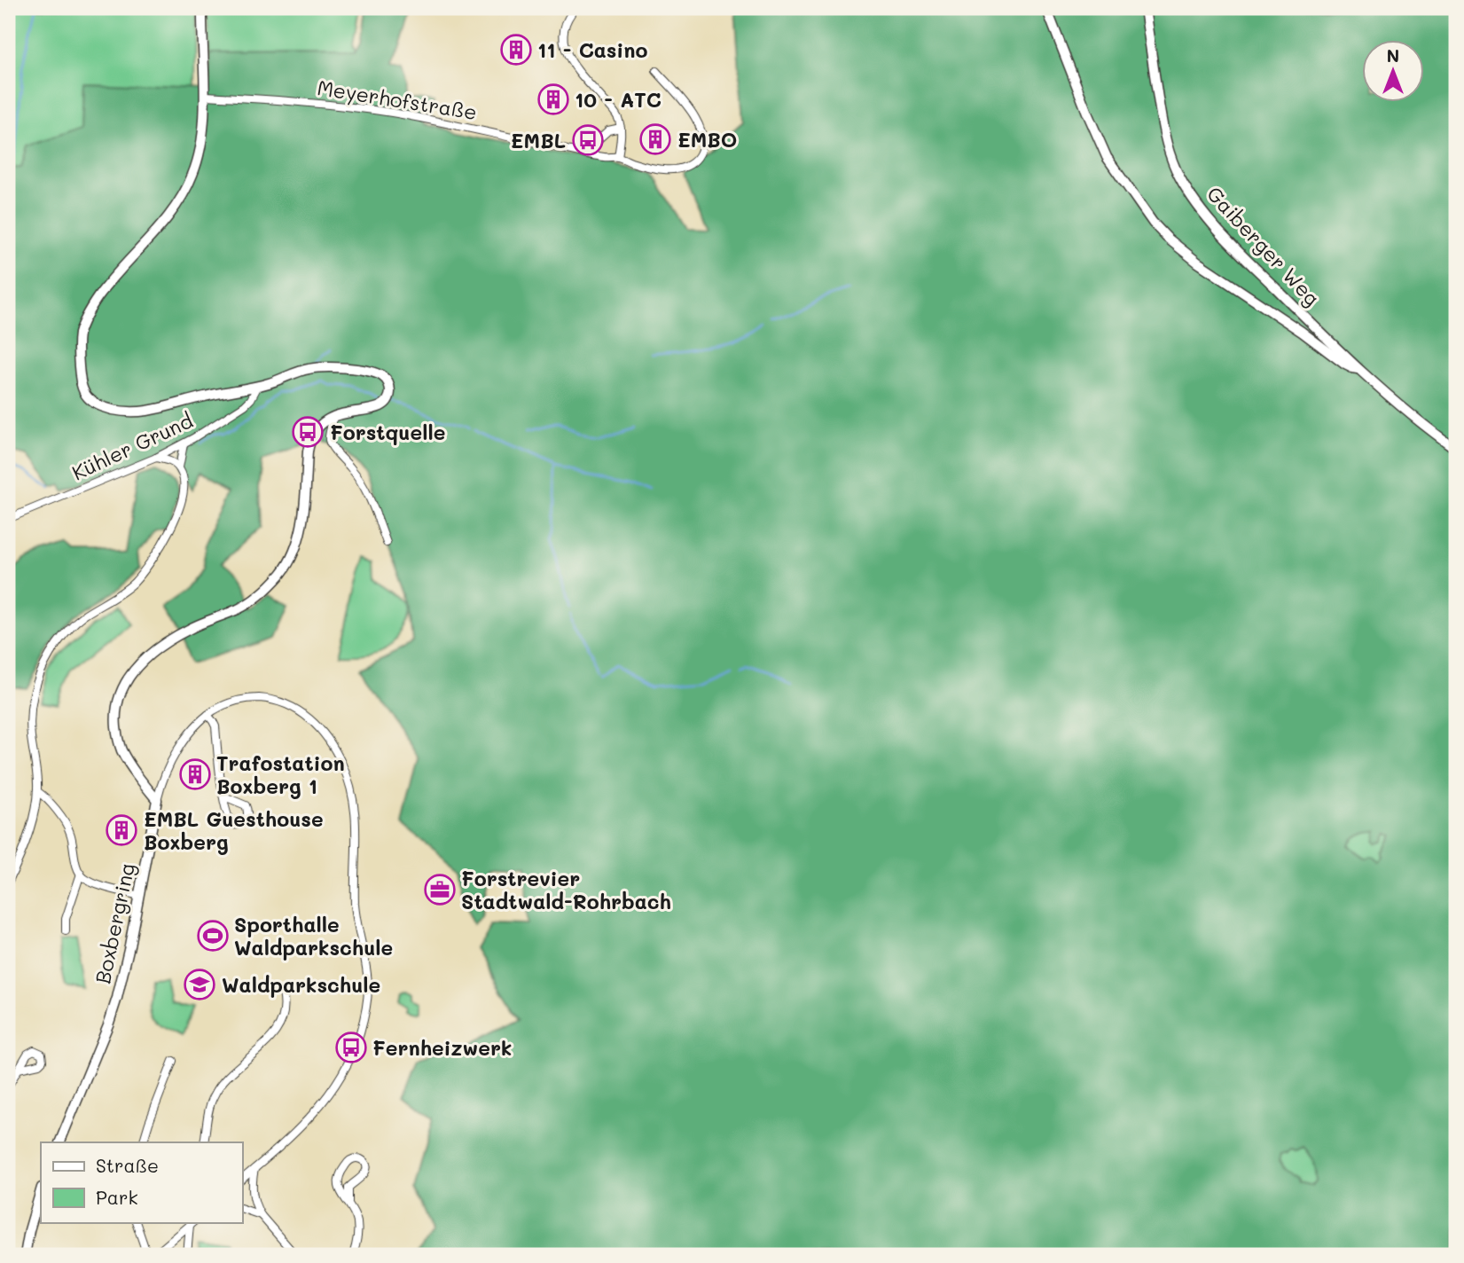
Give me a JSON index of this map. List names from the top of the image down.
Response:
{
  "streets": {
    "street": [
      "Meyerhofstraße",
      "Gaiberger Weg",
      "Kühler Grund",
      "Boxbergring"
    ]
  },
  "places": {
    "building": [
      "11 - Casino",
      "10 - ATC",
      "EMBO",
      "Trafostation Boxberg 1",
      "EMBL Guesthouse Boxberg"
    ],
    "bus stop": ["EMBL", "Forstquelle", "Fernheizwerk"],
    "office": ["Forstrevier Stadtwald-Rohrbach"],
    "sports": ["Sporthalle Waldparkschule"],
    "school or university": ["Waldparkschule"]
  },
  "legend": ["Straße", "Park"],
  "north": "top"
}
